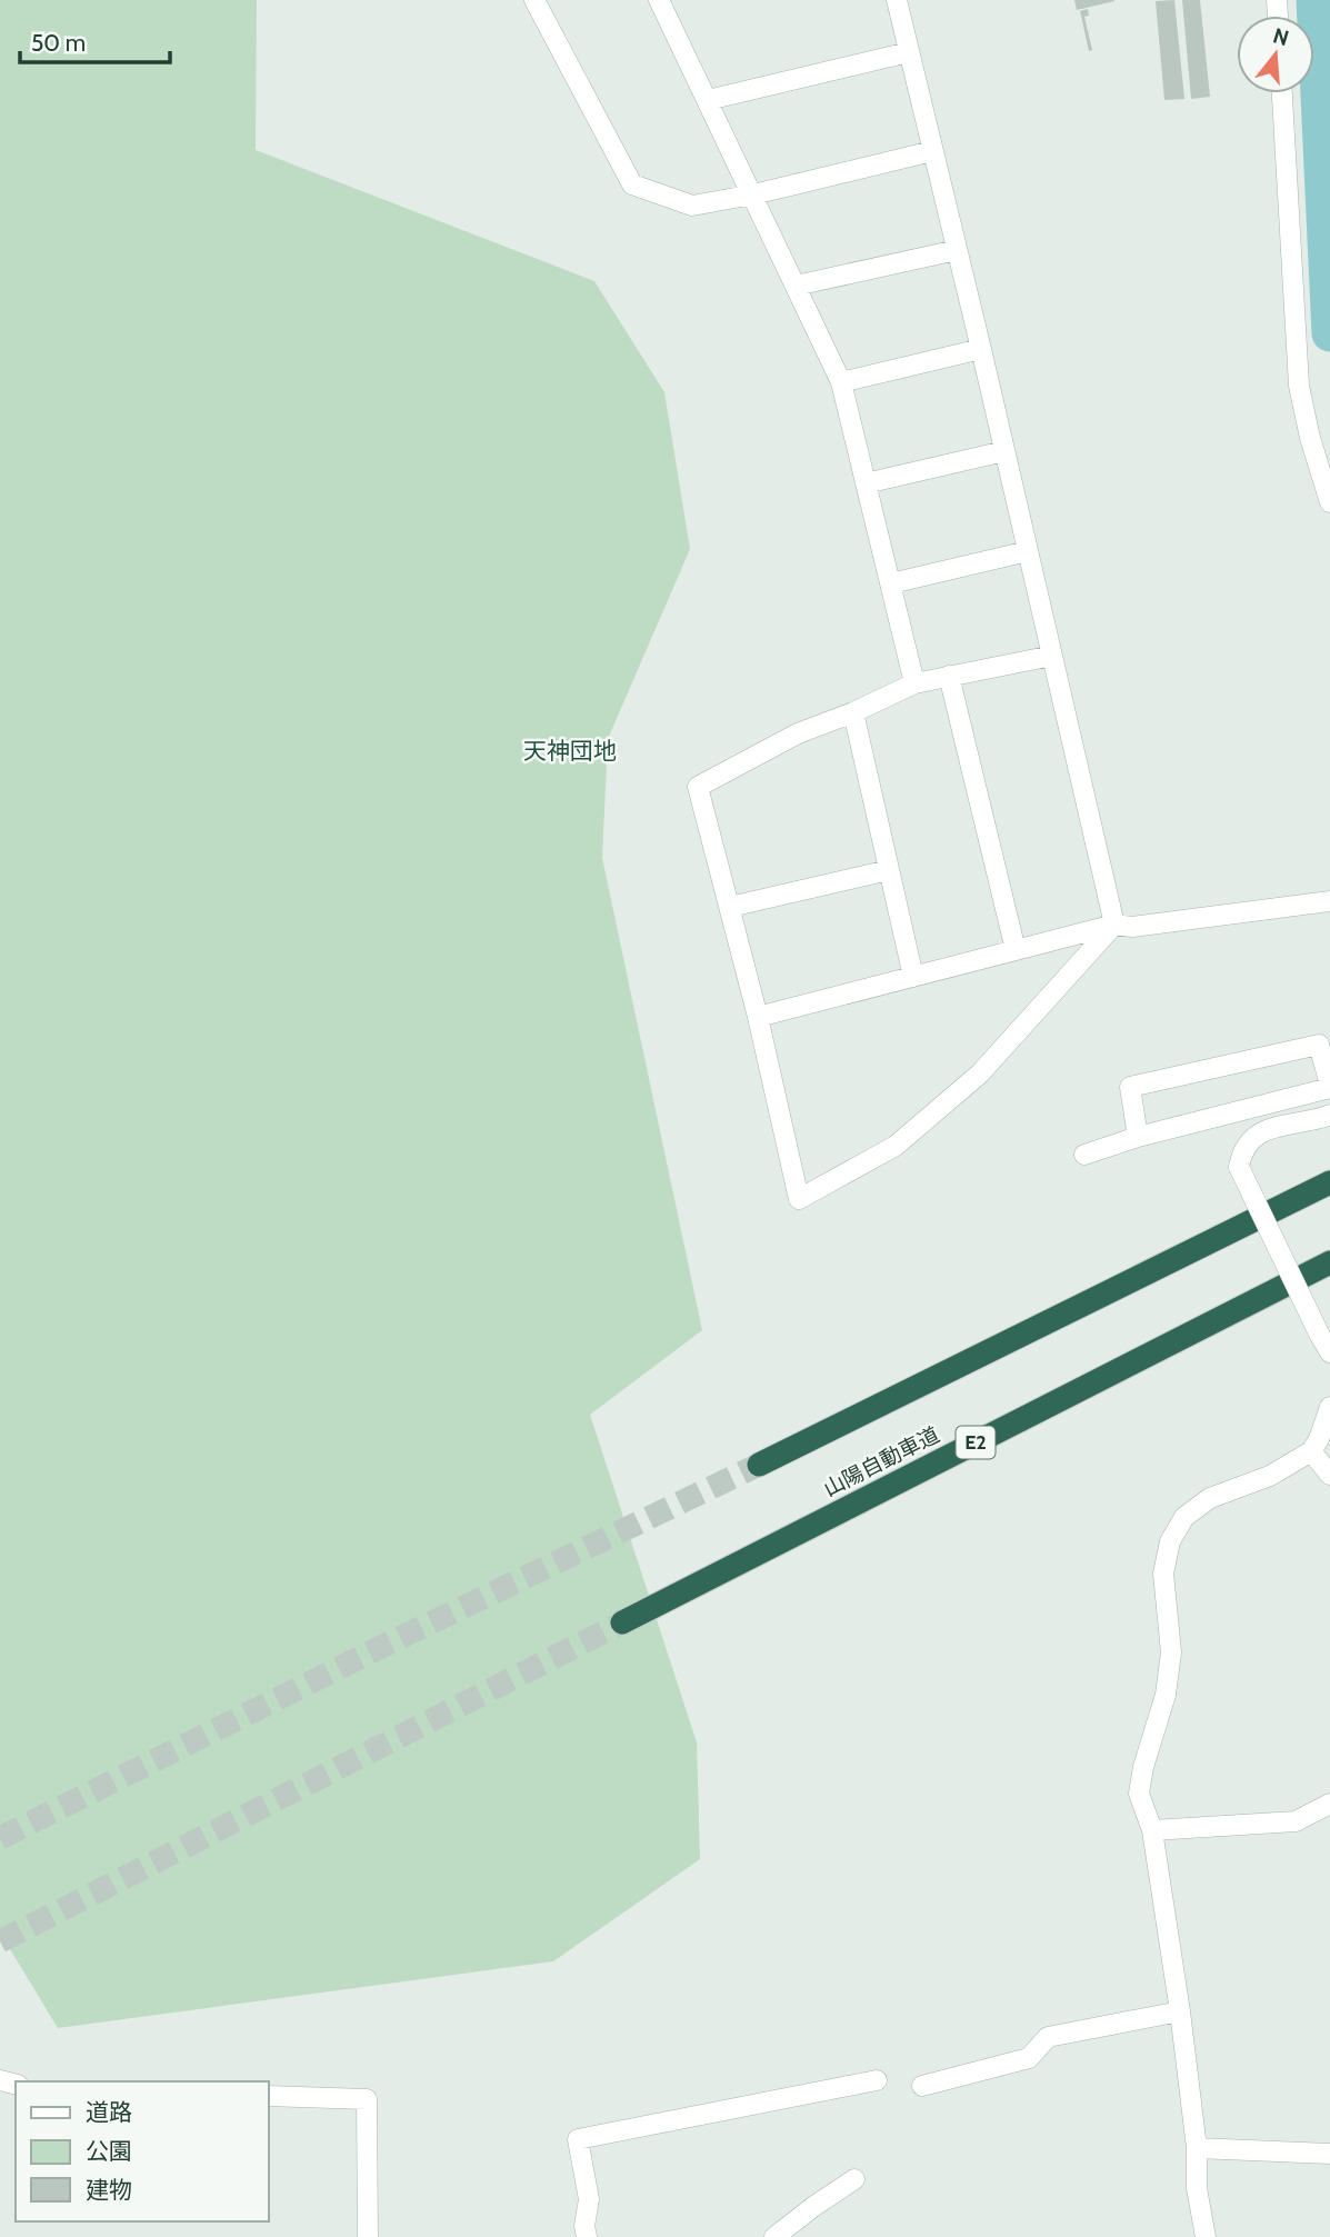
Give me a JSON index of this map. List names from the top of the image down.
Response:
{
  "streets": {
    "highway": ["E2", "山陽自動車道"]
  },
  "districts": ["天神団地"],
  "legend": ["道路", "公園", "建物"],
  "scale_bar": "50 m",
  "north": "top"
}
